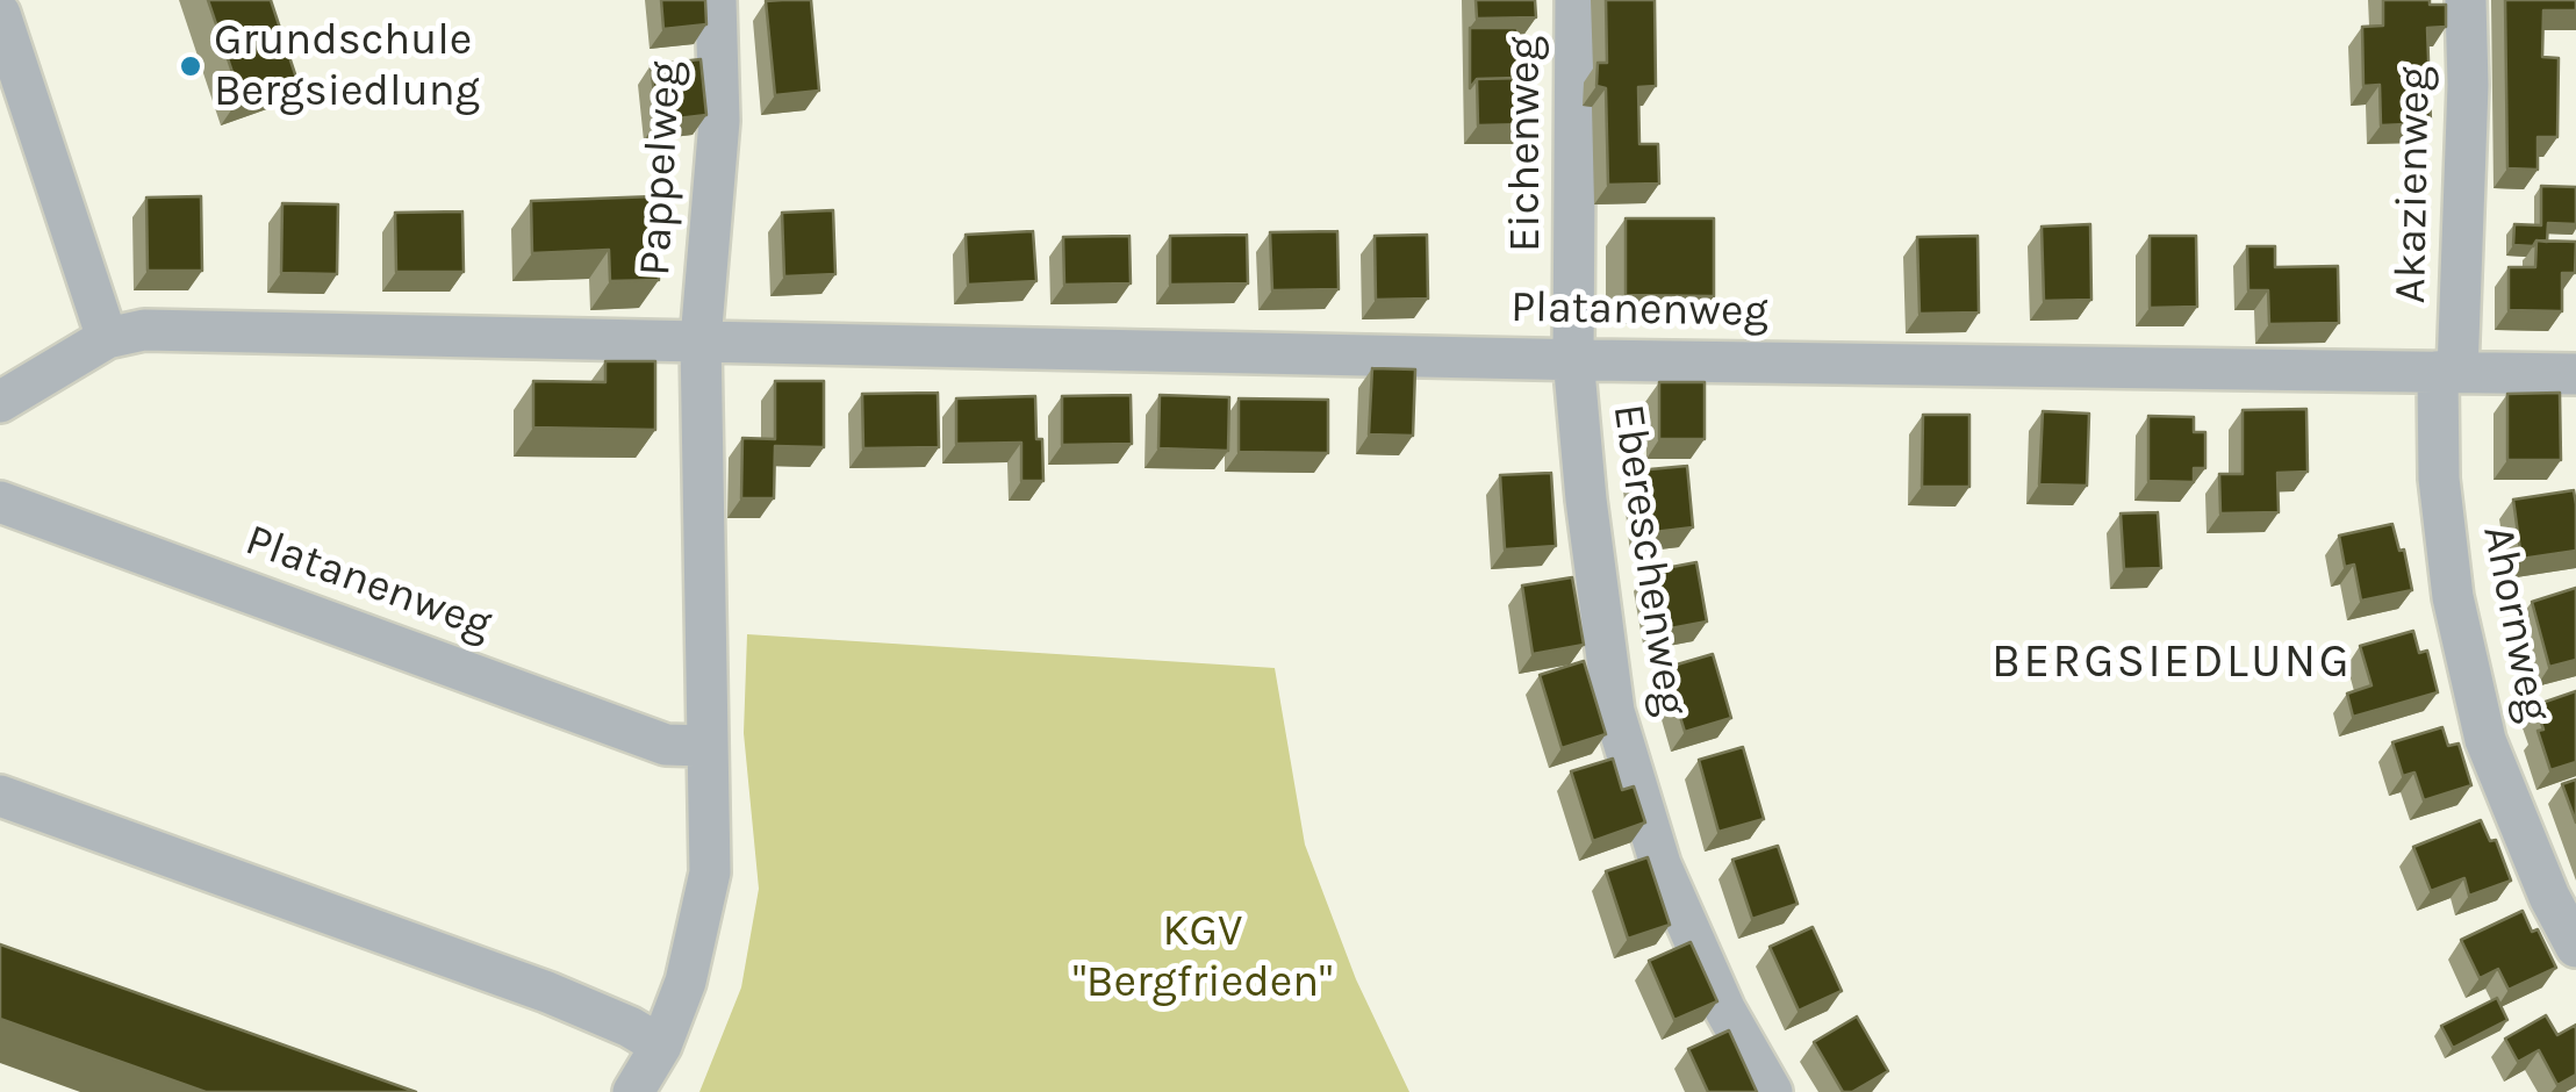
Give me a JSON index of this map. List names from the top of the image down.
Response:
{
  "streets": {
    "street": [
      "Eichenweg",
      "Pappelweg",
      "Akazienweg",
      "Platanenweg",
      "Ebereschenweg",
      "Ahornweg"
    ]
  },
  "crossings": [
    ["Eichenweg", "Platanenweg"],
    ["Eichenweg", "Ebereschenweg"],
    ["Pappelweg", "Platanenweg"],
    ["Akazienweg", "Platanenweg"],
    ["Akazienweg", "Ahornweg"],
    ["Platanenweg", "Ebereschenweg"],
    ["Platanenweg", "Ahornweg"]
  ],
  "districts": ["BERGSIEDLUNG"],
  "parks": ["KGV \"Bergfrieden\""],
  "places": ["Grundschule Bergsiedlung"]
}
